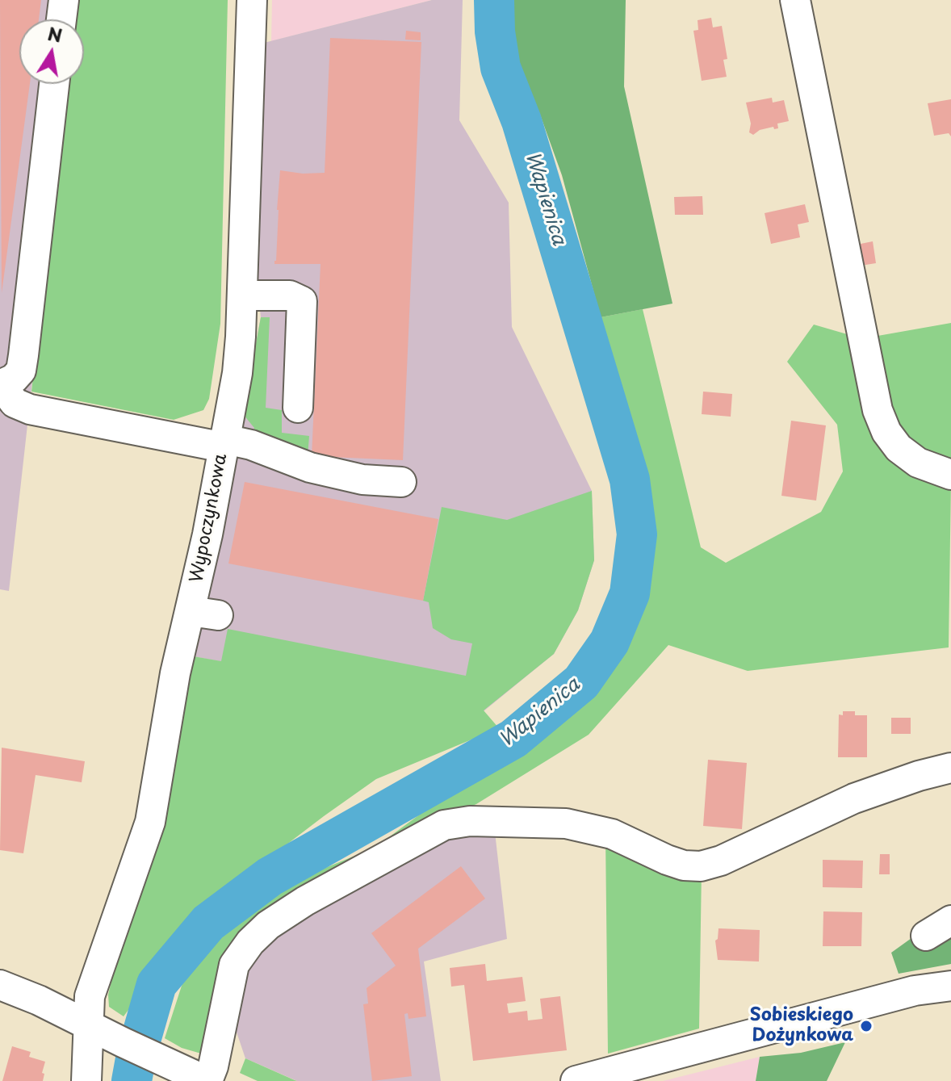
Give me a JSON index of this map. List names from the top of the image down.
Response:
{
  "streets": {
    "street": ["Wypoczynkowa"]
  },
  "water": ["Wapienica"],
  "places": ["Sobieskiego Dożynkowa"],
  "north": "top"
}
